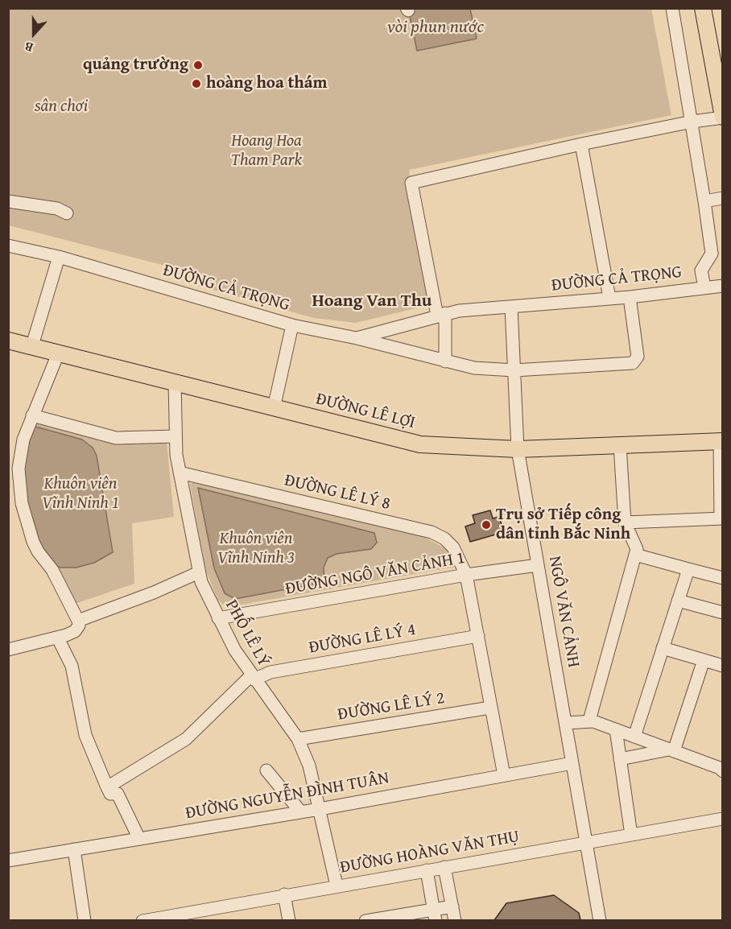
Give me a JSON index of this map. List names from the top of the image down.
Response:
{
  "streets": {
    "main road": ["ĐƯỜNG LÊ LỢI"],
    "street": [
      "ĐƯỜNG CẢ TRỌNG",
      "ĐƯỜNG LÊ LÝ 8",
      "ĐƯỜNG NGÔ VĂN CẢNH 1",
      "NGÔ VĂN CẢNH",
      "PHỐ LÊ LÝ",
      "ĐƯỜNG LÊ LÝ 4",
      "ĐƯỜNG LÊ LÝ 2",
      "ĐƯỜNG NGUYỄN ĐÌNH TUÂN",
      "ĐƯỜNG HOÀNG VĂN THỤ"
    ]
  },
  "crossings": [
    ["ĐƯỜNG CẢ TRỌNG", "NGÔ VĂN CẢNH"],
    ["ĐƯỜNG LÊ LỢI", "NGÔ VĂN CẢNH"],
    ["ĐƯỜNG LÊ LỢI", "PHỐ LÊ LÝ"],
    ["ĐƯỜNG LÊ LÝ 8", "ĐƯỜNG NGÔ VĂN CẢNH 1"],
    ["ĐƯỜNG LÊ LÝ 8", "PHỐ LÊ LÝ"],
    ["ĐƯỜNG LÊ LÝ 8", "ĐƯỜNG LÊ LÝ 4"],
    ["ĐƯỜNG LÊ LÝ 8", "ĐƯỜNG LÊ LÝ 2"],
    ["ĐƯỜNG LÊ LÝ 8", "ĐƯỜNG NGUYỄN ĐÌNH TUÂN"],
    ["ĐƯỜNG NGÔ VĂN CẢNH 1", "NGÔ VĂN CẢNH"],
    ["ĐƯỜNG NGÔ VĂN CẢNH 1", "PHỐ LÊ LÝ"],
    ["NGÔ VĂN CẢNH", "ĐƯỜNG NGUYỄN ĐÌNH TUÂN"],
    ["NGÔ VĂN CẢNH", "ĐƯỜNG HOÀNG VĂN THỤ"],
    ["PHỐ LÊ LÝ", "ĐƯỜNG LÊ LÝ 4"],
    ["PHỐ LÊ LÝ", "ĐƯỜNG LÊ LÝ 2"],
    ["PHỐ LÊ LÝ", "ĐƯỜNG NGUYỄN ĐÌNH TUÂN"],
    ["PHỐ LÊ LÝ", "ĐƯỜNG HOÀNG VĂN THỤ"]
  ],
  "districts": ["Hoang Van Thu"],
  "water": ["vòi phun nước"],
  "parks": [
    "sân chơi",
    "Hoang Hoa Tham Park",
    "Khuôn viên Vĩnh Ninh 1",
    "Khuôn viên Vĩnh Ninh 3"
  ],
  "places": ["quảng trường", "hoàng hoa thám", "Trụ sở Tiếp công dân tỉnh Bắc Ninh"],
  "north": "bottom"
}
